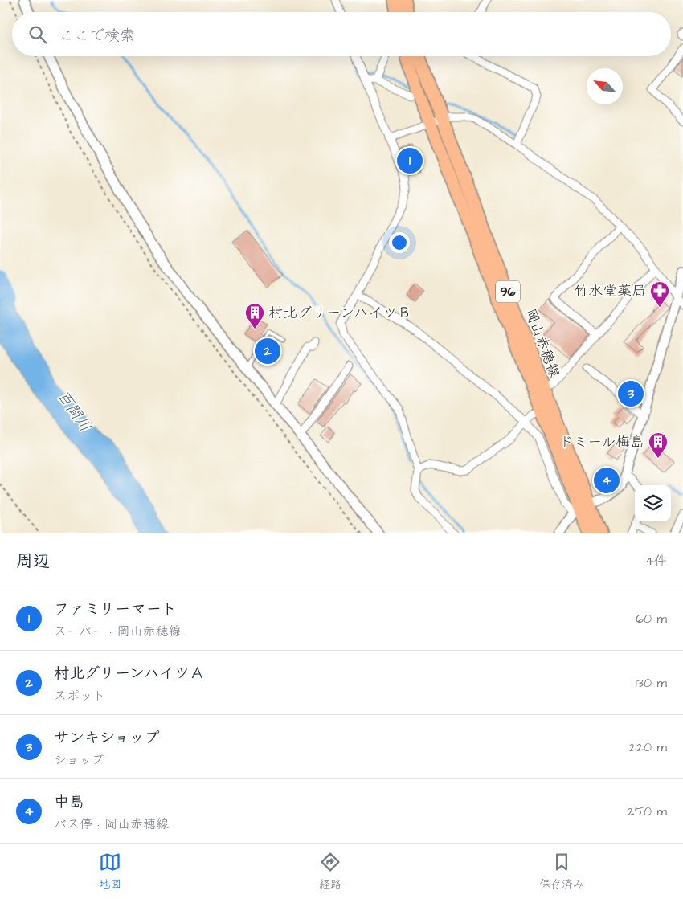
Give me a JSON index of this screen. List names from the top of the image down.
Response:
{
  "streets": {
    "main road": ["96", "岡山赤穂線"]
  },
  "water": ["百間川"],
  "places": {
    "pharmacy": ["竹水堂薬局"],
    "building": ["村北グリーンハイツＢ", "ドミール梅島"]
  },
  "north": "top left",
  "page": {
    "search": "ここで検索",
    "pins": [
      "1",
      "2",
      "3",
      "4"
    ],
    "heading": ["周辺", "4件"],
    "list": [
      {
        "mark": "1",
        "name": "ファミリーマート",
        "note": "スーパー · 岡山赤穂線",
        "value": "60 m"
      },
      {
        "mark": "2",
        "name": "村北グリーンハイツＡ",
        "note": "スポット",
        "value": "130 m"
      },
      {
        "mark": "3",
        "name": "サンキショップ",
        "note": "ショップ",
        "value": "220 m"
      },
      {
        "mark": "4",
        "name": "中島",
        "note": "バス停 · 岡山赤穂線",
        "value": "250 m"
      }
    ],
    "nav": ["地図", "経路", "保存済み"]
  }
}
